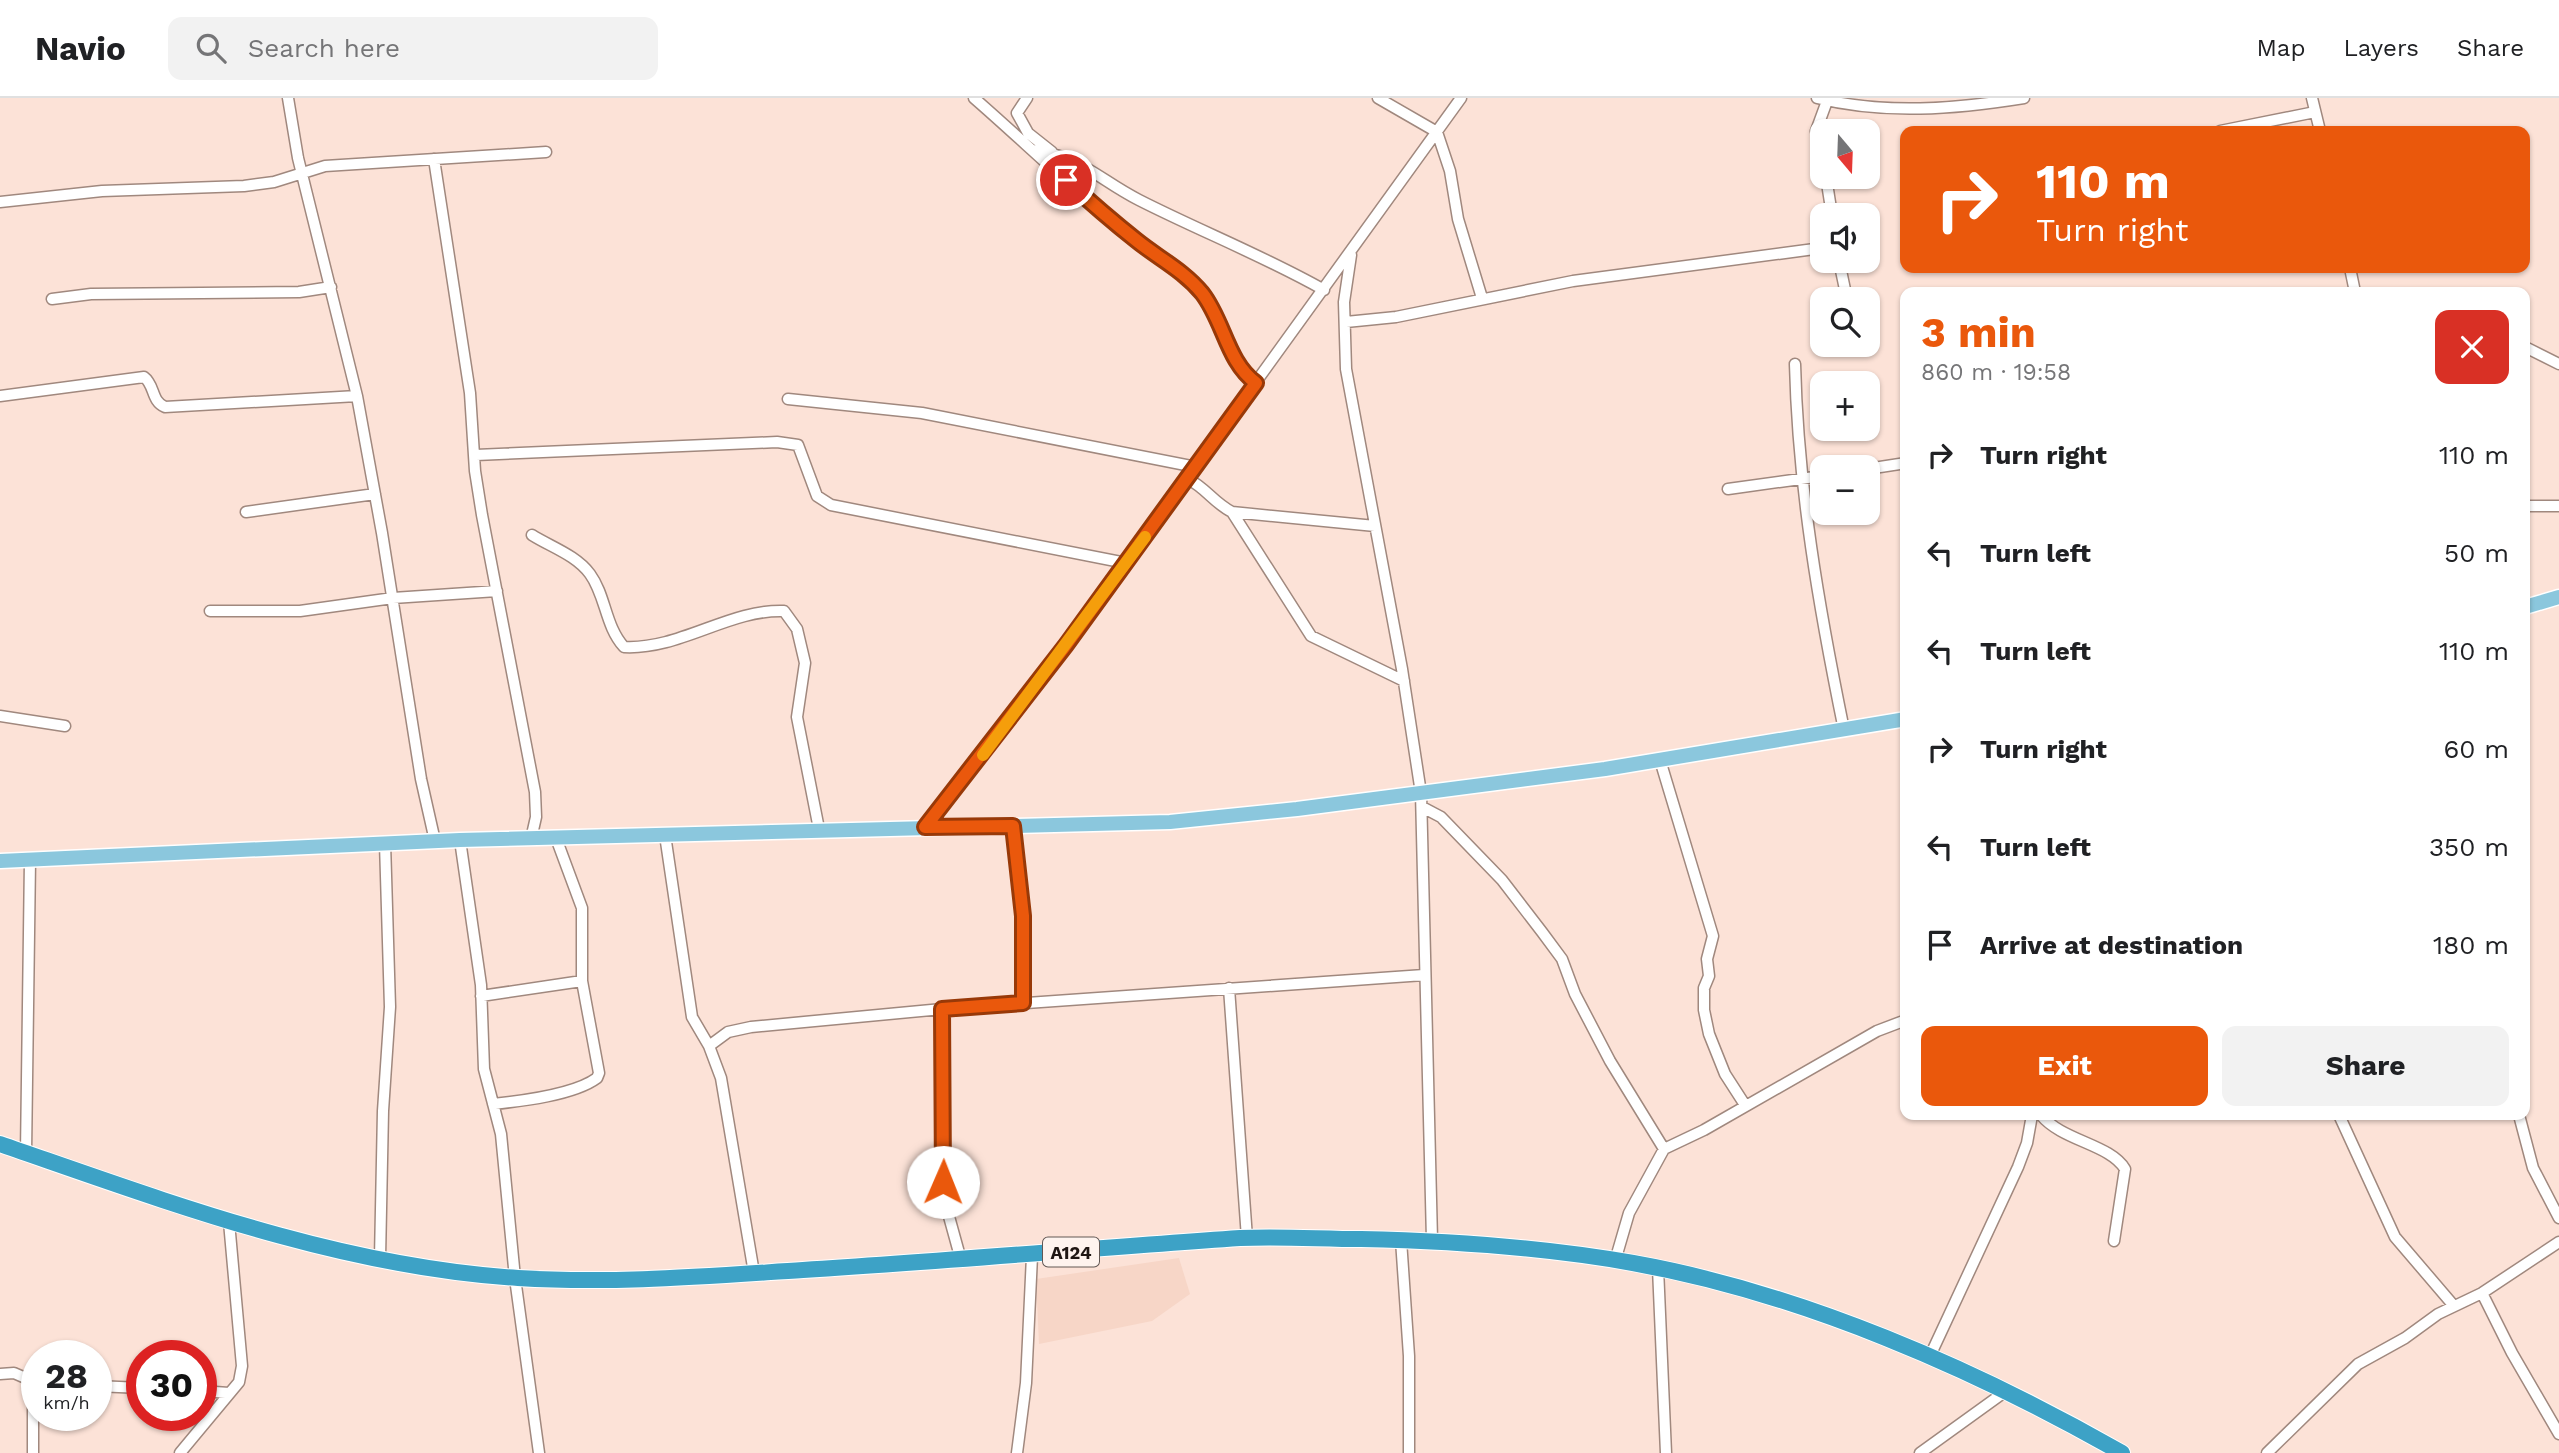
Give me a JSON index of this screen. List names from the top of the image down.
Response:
{
  "streets": {
    "highway": ["A124"]
  },
  "north": "bottom",
  "page": {
    "header": "Navio",
    "search": "Search here",
    "nav": ["Map", "Layers", "Share"],
    "map_buttons": ["+", "−"],
    "turn": ["110 m", "Turn right"],
    "heading": ["3 min", "860 m · 19:58"],
    "list": [
      {
        "name": "Turn right",
        "value": "110 m"
      },
      {
        "name": "Turn left",
        "value": "50 m"
      },
      {
        "name": "Turn left",
        "value": "110 m"
      },
      {
        "name": "Turn right",
        "value": "60 m"
      },
      {
        "name": "Turn left",
        "value": "350 m"
      },
      {
        "name": "Arrive at destination",
        "value": "180 m"
      }
    ],
    "buttons": ["Exit", "Share"],
    "speed": "28 km/h",
    "limit": "30"
  }
}
